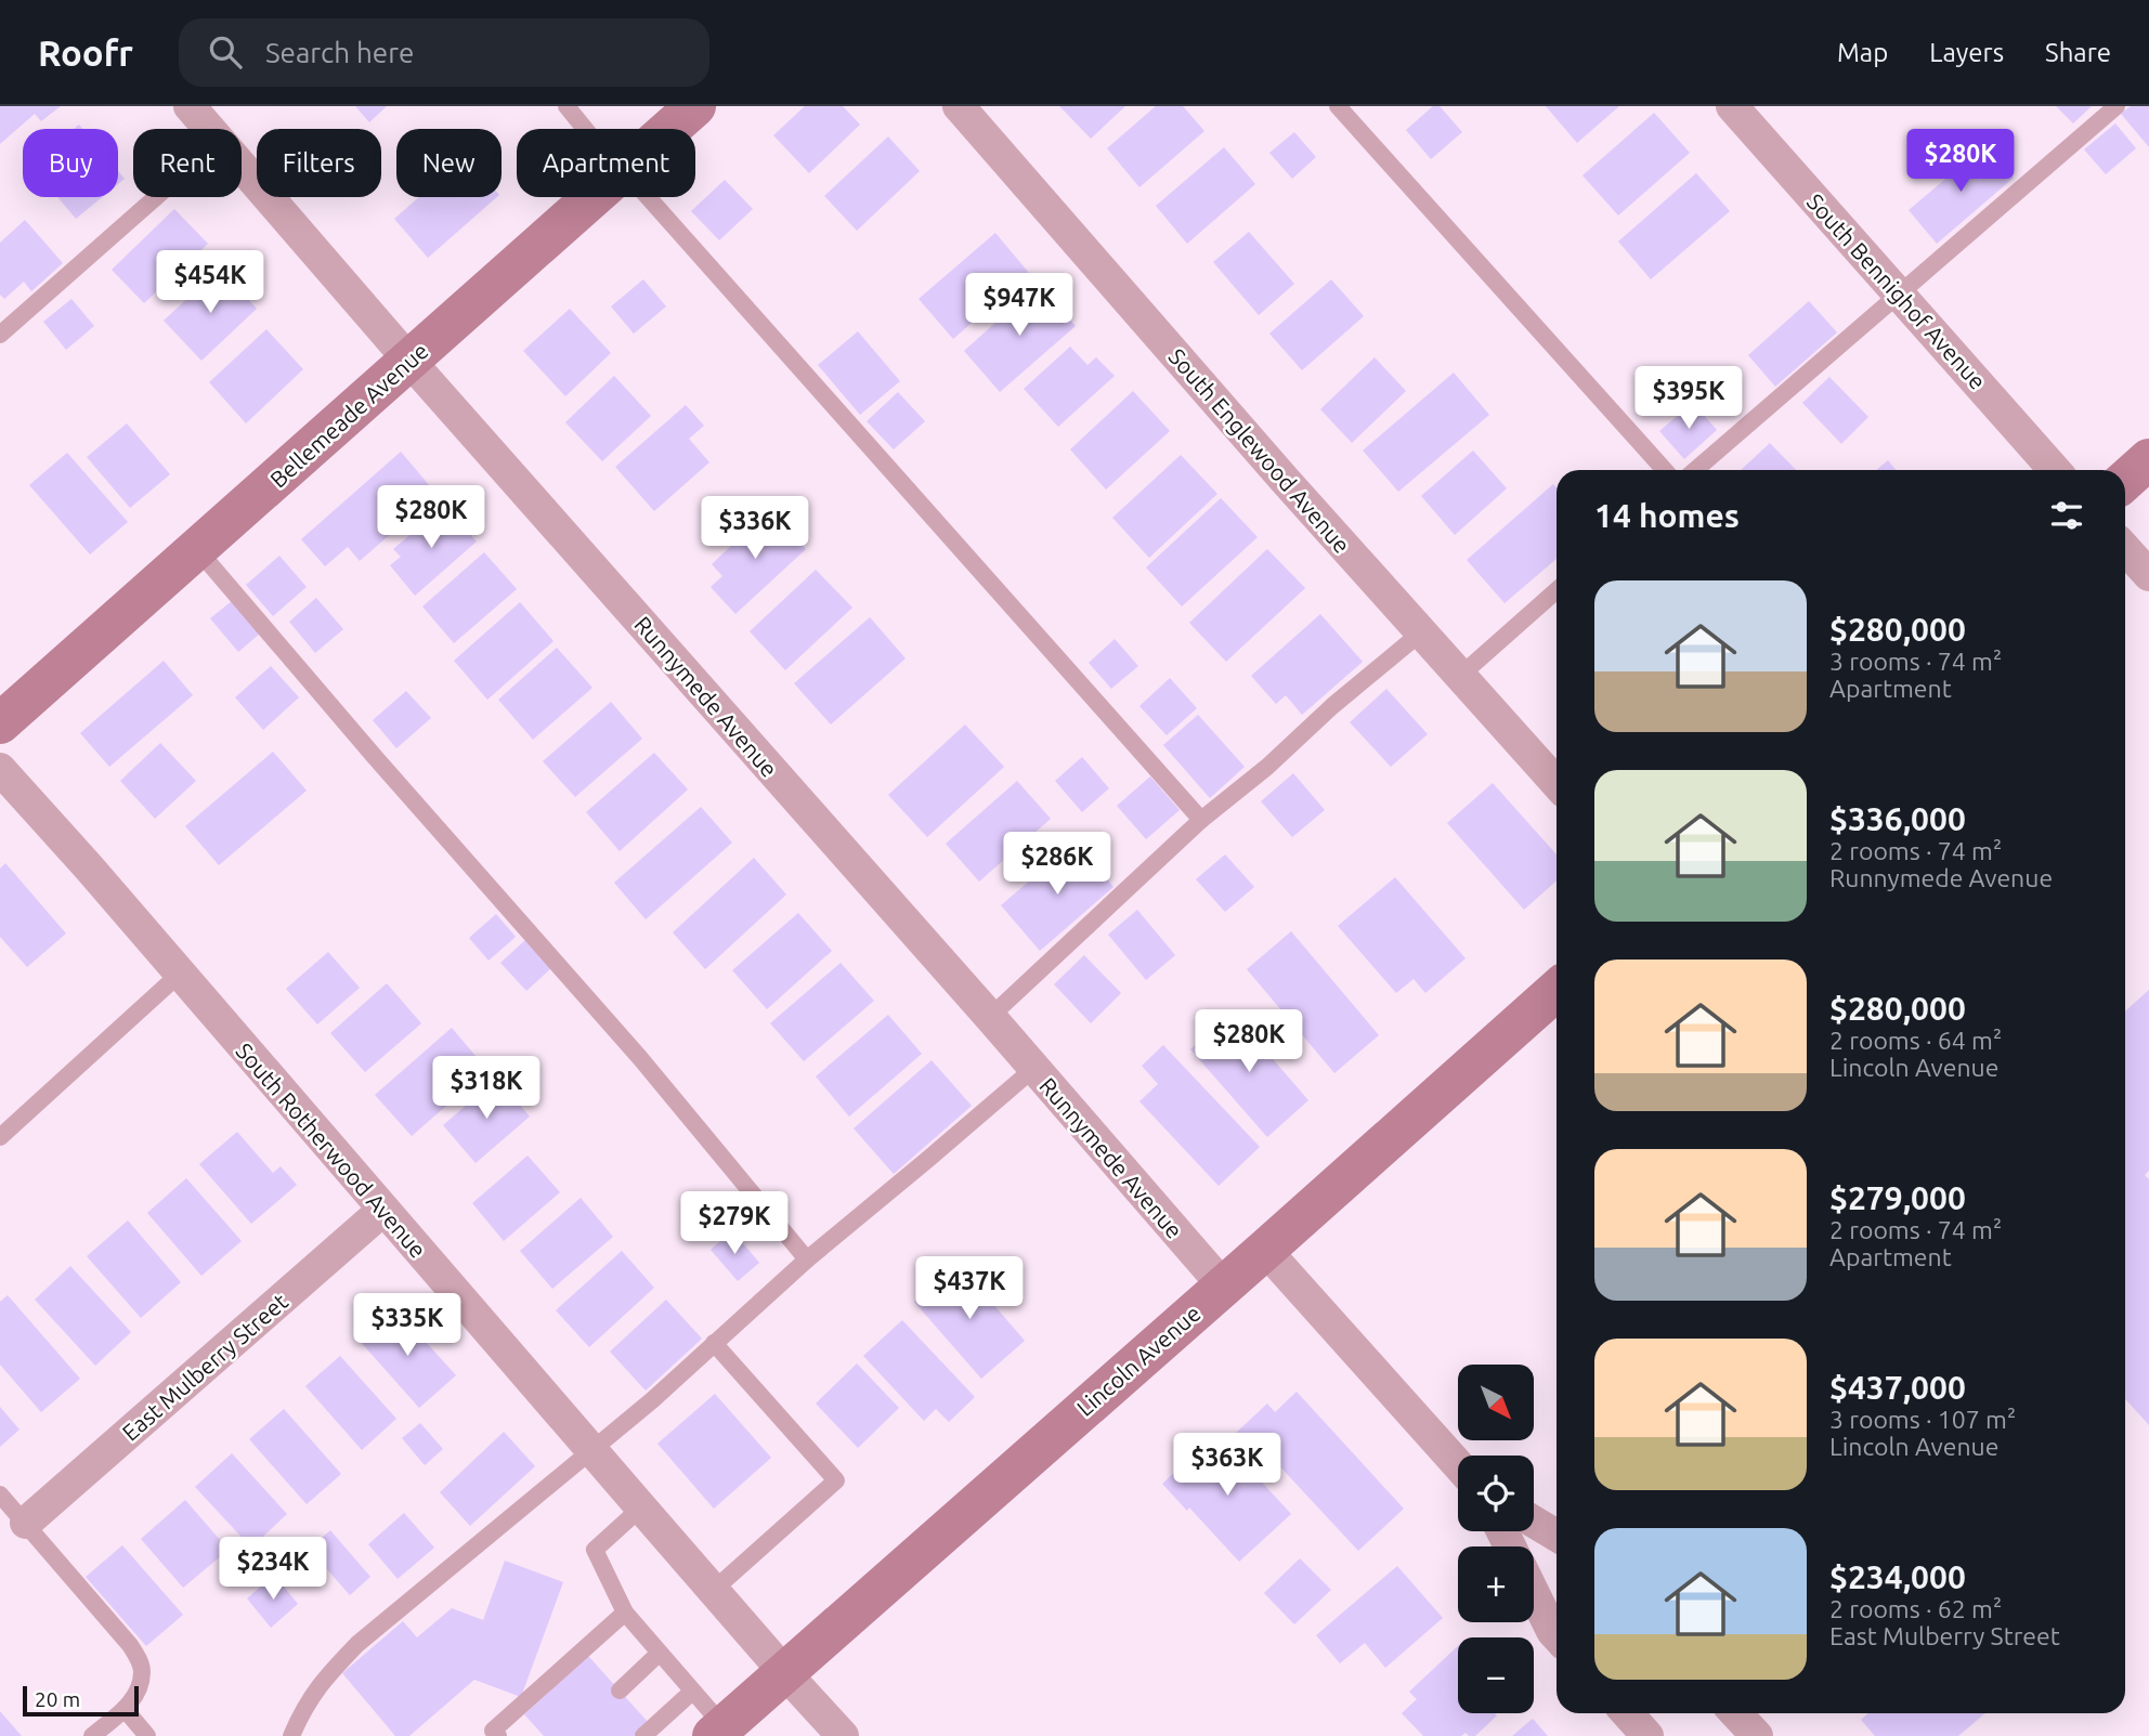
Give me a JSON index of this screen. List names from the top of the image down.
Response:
{
  "streets": {
    "street": [
      "South Bennighof Avenue",
      "Bellemeade Avenue",
      "South Englewood Avenue",
      "Runnymede Avenue",
      "South Rotherwood Avenue",
      "Lincoln Avenue",
      "East Mulberry Street"
    ]
  },
  "crossings": [
    ["Bellemeade Avenue", "Runnymede Avenue"],
    ["Runnymede Avenue", "Lincoln Avenue"],
    ["South Rotherwood Avenue", "Lincoln Avenue"],
    ["South Rotherwood Avenue", "East Mulberry Street"]
  ],
  "scale_bar": "20 m",
  "north": "bottom right",
  "page": {
    "header": "Roofr",
    "search": "Search here",
    "nav": ["Map", "Layers", "Share"],
    "price": [
      "$280K",
      "$454K",
      "$947K",
      "$395K",
      "$280K",
      "$336K",
      "$286K",
      "$280K",
      "$318K",
      "$279K",
      "$437K",
      "$335K",
      "$363K",
      "$234K"
    ],
    "chip": [
      "Buy",
      "Rent",
      "Filters",
      "New",
      "Apartment"
    ],
    "heading": "14 homes",
    "list": [
      {
        "name": "$280,000",
        "note": "3 rooms · 74 m² · Apartment"
      },
      {
        "name": "$336,000",
        "note": "2 rooms · 74 m² · Runnymede Avenue"
      },
      {
        "name": "$280,000",
        "note": "2 rooms · 64 m² · Lincoln Avenue"
      },
      {
        "name": "$279,000",
        "note": "2 rooms · 74 m² · Apartment"
      },
      {
        "name": "$437,000",
        "note": "3 rooms · 107 m² · Lincoln Avenue"
      },
      {
        "name": "$234,000",
        "note": "2 rooms · 62 m² · East Mulberry Street"
      }
    ],
    "map_buttons": ["+", "−"],
    "scale": "20 m"
  }
}
